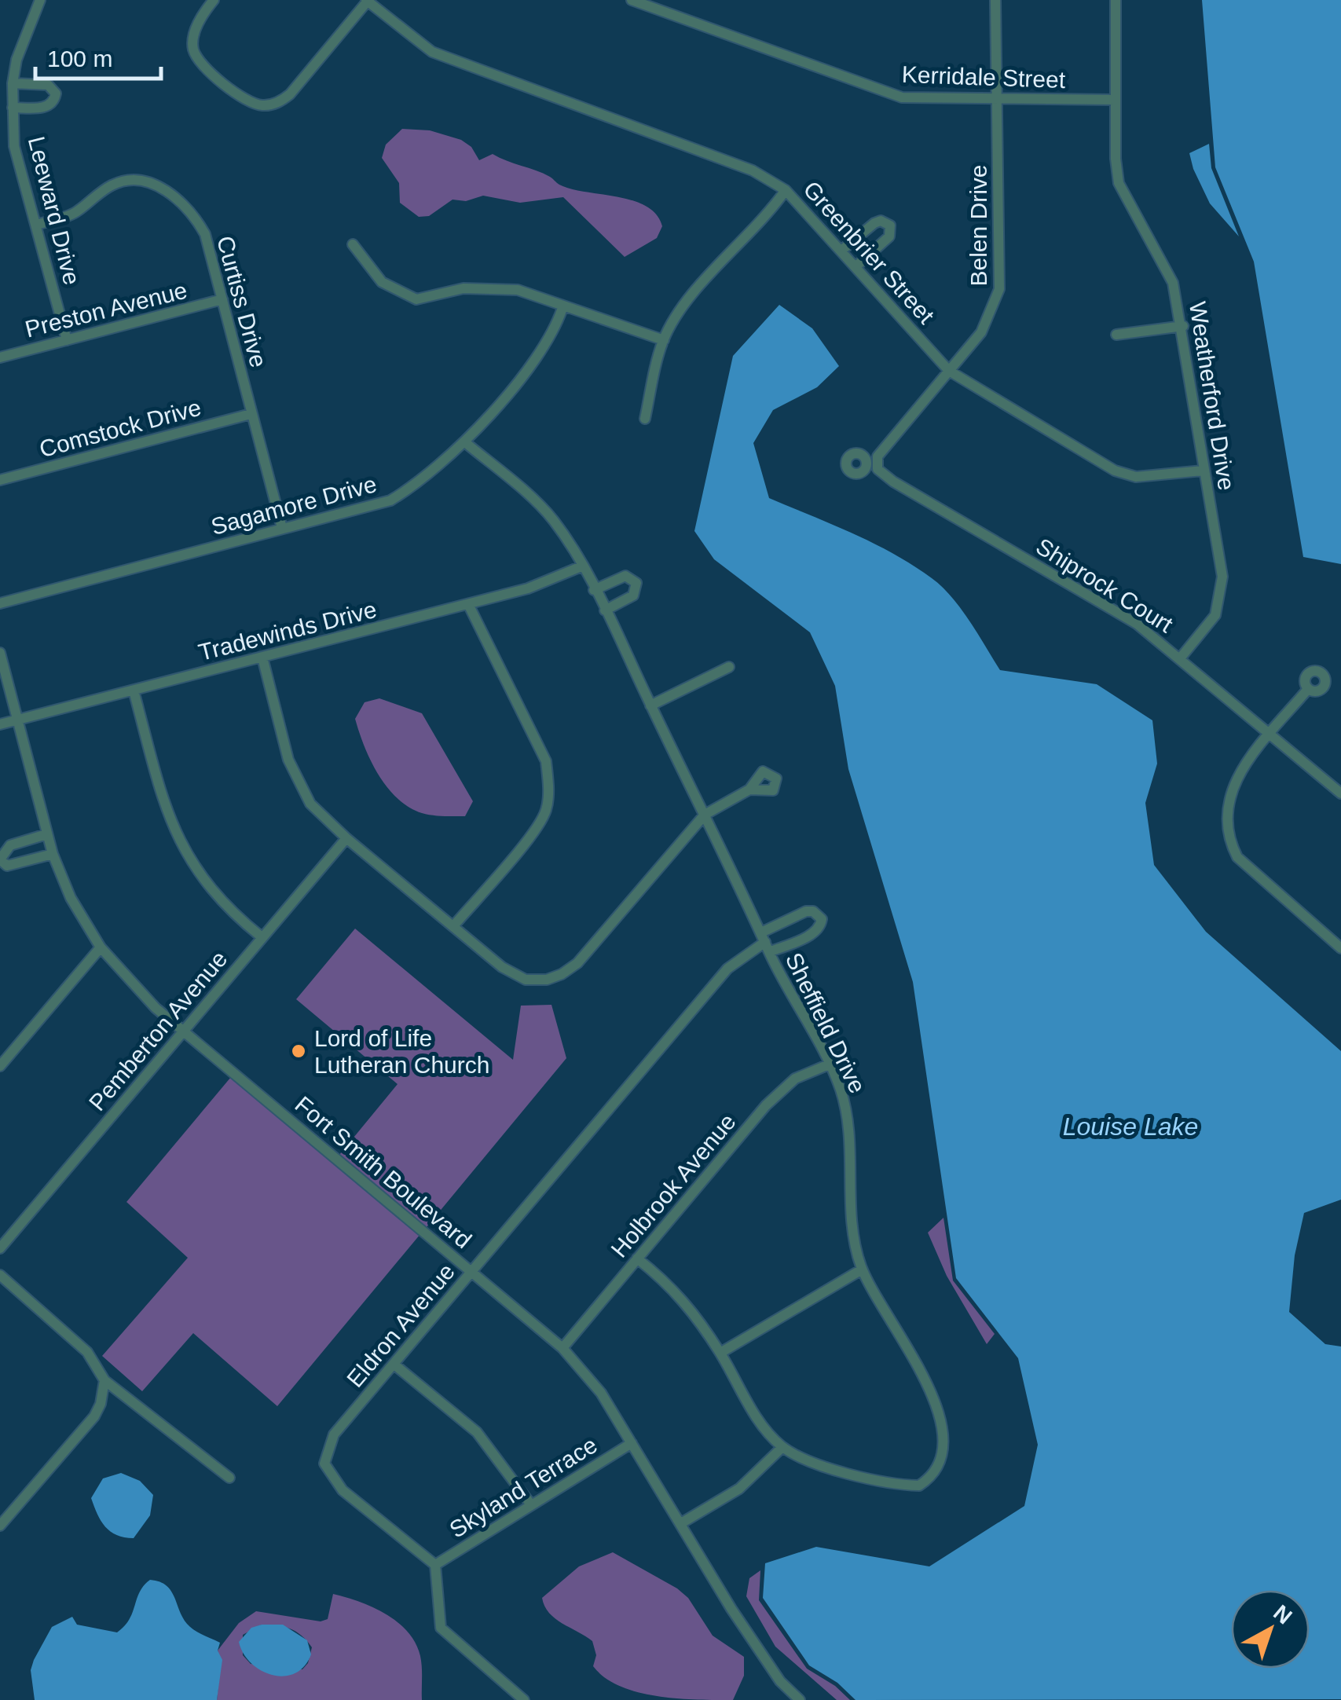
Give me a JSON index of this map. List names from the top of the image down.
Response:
{
  "streets": {
    "street": [
      "Kerridale Street",
      "Leeward Drive",
      "Belen Drive",
      "Greenbrier Street",
      "Curtiss Drive",
      "Preston Avenue",
      "Weatherford Drive",
      "Comstock Drive",
      "Sagamore Drive",
      "Shiprock Court",
      "Tradewinds Drive",
      "Sheffield Drive",
      "Pemberton Avenue",
      "Fort Smith Boulevard",
      "Holbrook Avenue",
      "Eldron Avenue",
      "Skyland Terrace"
    ]
  },
  "crossings": [
    ["Kerridale Street", "Belen Drive"],
    ["Kerridale Street", "Weatherford Drive"],
    ["Leeward Drive", "Curtiss Drive"],
    ["Leeward Drive", "Preston Avenue"],
    ["Belen Drive", "Greenbrier Street"],
    ["Belen Drive", "Shiprock Court"],
    ["Greenbrier Street", "Weatherford Drive"],
    ["Curtiss Drive", "Preston Avenue"],
    ["Curtiss Drive", "Comstock Drive"],
    ["Curtiss Drive", "Sagamore Drive"],
    ["Weatherford Drive", "Shiprock Court"],
    ["Sagamore Drive", "Sheffield Drive"],
    ["Tradewinds Drive", "Sheffield Drive"],
    ["Tradewinds Drive", "Fort Smith Boulevard"],
    ["Sheffield Drive", "Holbrook Avenue"],
    ["Sheffield Drive", "Eldron Avenue"],
    ["Pemberton Avenue", "Fort Smith Boulevard"],
    ["Fort Smith Boulevard", "Holbrook Avenue"],
    ["Fort Smith Boulevard", "Eldron Avenue"],
    ["Fort Smith Boulevard", "Skyland Terrace"],
    ["Eldron Avenue", "Skyland Terrace"]
  ],
  "water": ["Louise Lake"],
  "places": ["Lord of Life Lutheran Church"],
  "scale_bar": "100 m",
  "north": "top right"
}
